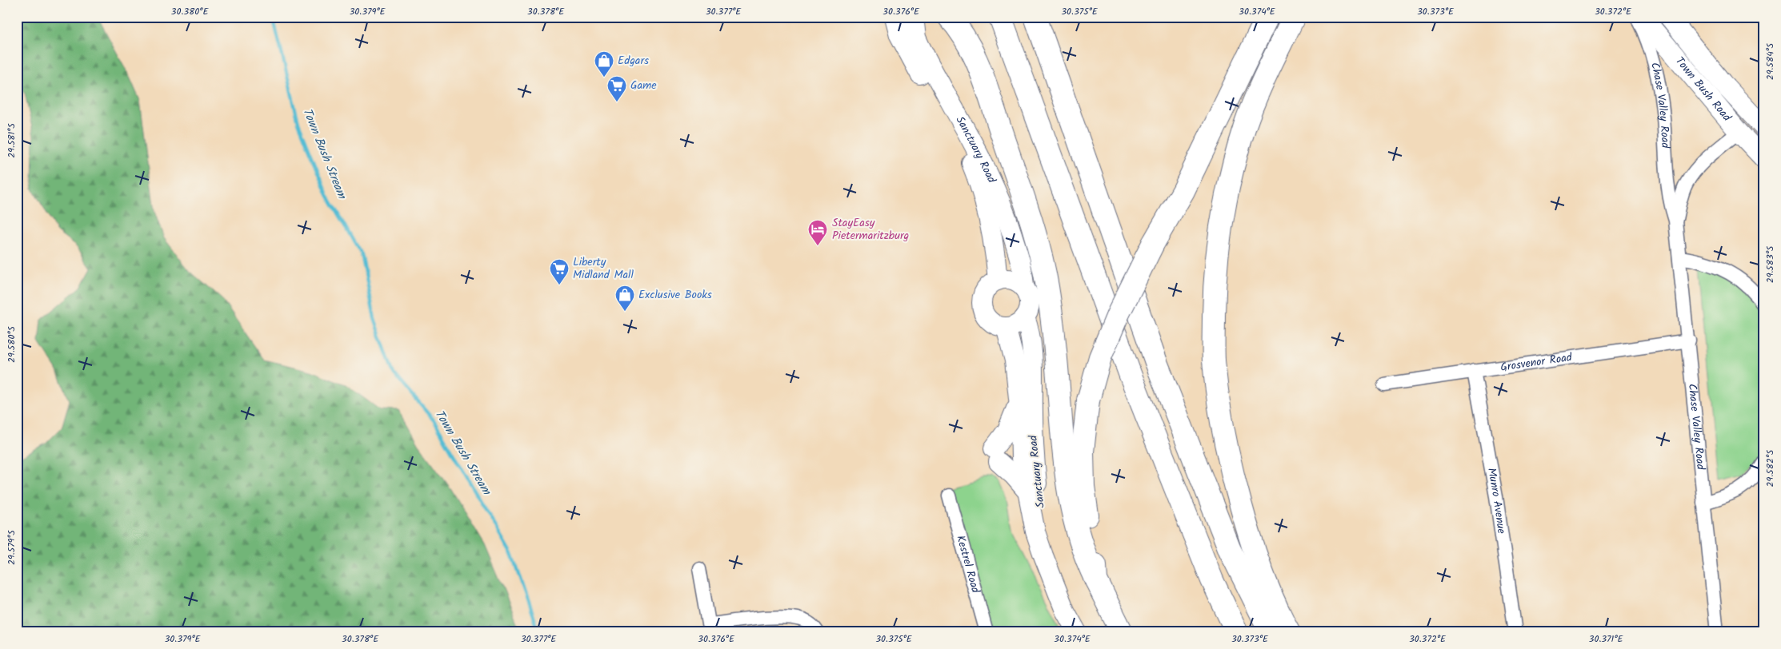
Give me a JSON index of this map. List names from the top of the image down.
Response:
{
  "streets": {
    "street": [
      "Town Bush Road",
      "Chase Valley Road",
      "Sanctuary Road",
      "Grosvenor Road",
      "Munro Avenue",
      "Kestrel Road"
    ]
  },
  "crossings": [
    ["Town Bush Road", "Chase Valley Road"],
    ["Chase Valley Road", "Grosvenor Road"],
    ["Grosvenor Road", "Munro Avenue"]
  ],
  "water": ["Town Bush Stream"],
  "places": {
    "shop": ["Edgars", "Exclusive Books"],
    "supermarket": ["Game", "Liberty Midland Mall"],
    "hotel": ["StayEasy Pietermaritzburg"]
  },
  "coordinates": [
    "30.380°E",
    "30.379°E",
    "30.378°E",
    "30.377°E",
    "30.376°E",
    "30.375°E",
    "30.374°E",
    "30.373°E",
    "30.372°E",
    "29.584°S",
    "29.581°S",
    "29.583°S",
    "29.580°S",
    "29.582°S",
    "29.579°S",
    "30.371°E"
  ]
}
